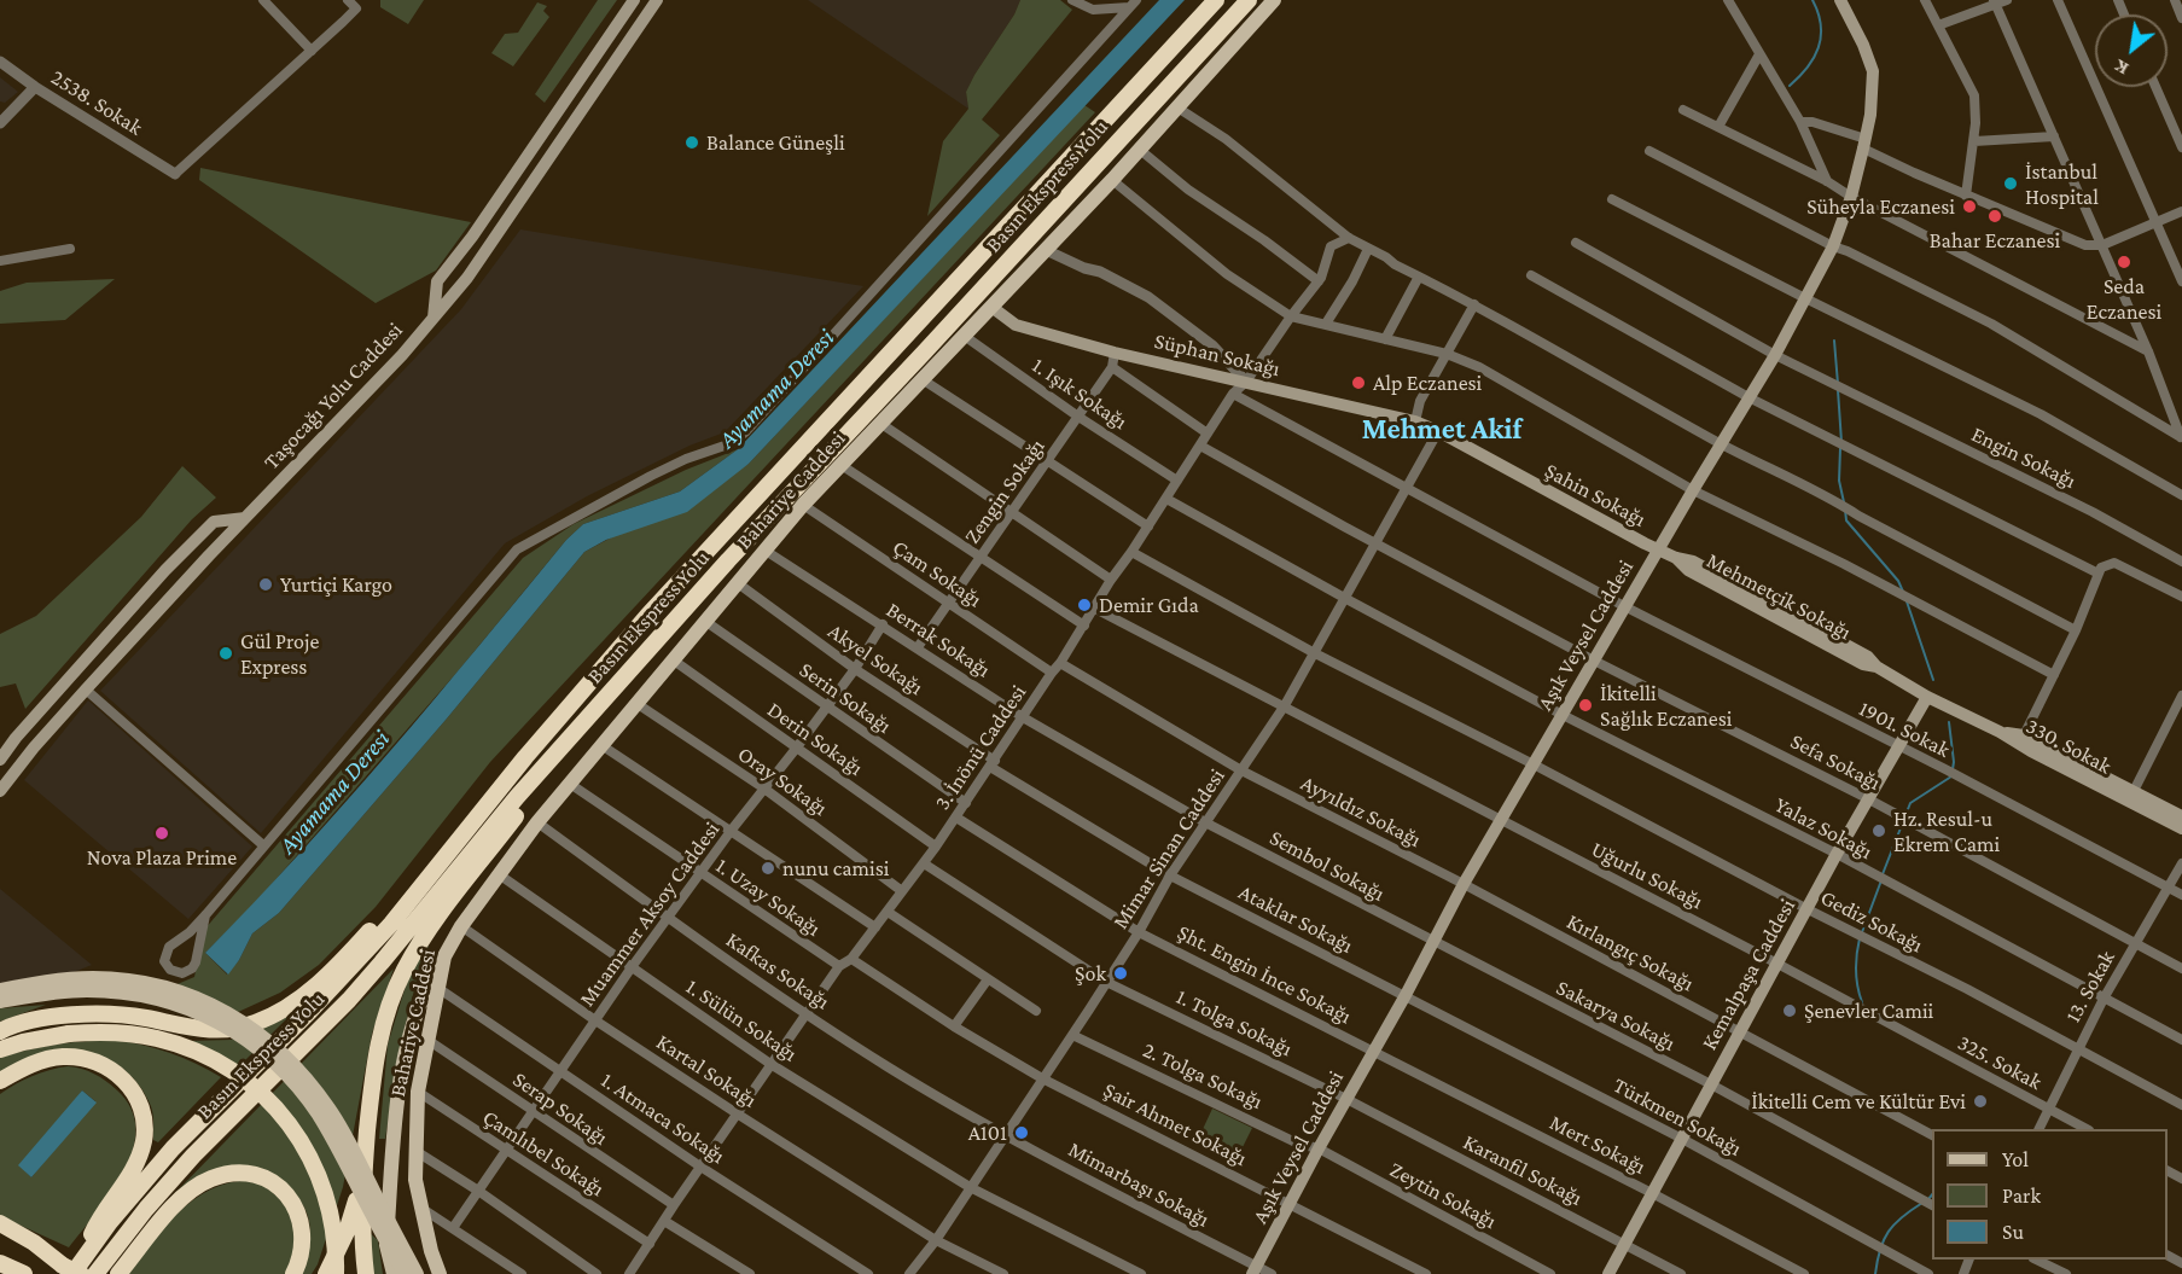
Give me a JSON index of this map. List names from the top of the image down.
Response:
{
  "streets": {
    "highway": ["Basın Ekspress Yolu"],
    "main road": [
      "Süphan Sokağı",
      "Taşocağı Yolu Caddesi",
      "Bahariye Caddesi",
      "Şahin Sokağı",
      "Mehmetçik Sokağı",
      "Aşık Veysel Caddesi",
      "330. Sokak",
      "Kemalpaşa Caddesi"
    ],
    "street": [
      "2538. Sokak",
      "1. Işık Sokağı",
      "Engin Sokağı",
      "Zengin Sokağı",
      "Çam Sokağı",
      "Berrak Sokağı",
      "Akyel Sokağı",
      "Serin Sokağı",
      "1901. Sokak",
      "Derin Sokağı",
      "3. İnönü Caddesi",
      "Sefa Sokağı",
      "Oray Sokağı",
      "Ayyıldız Sokağı",
      "Yalaz Sokağı",
      "Mimar Sinan Caddesi",
      "Sembol Sokağı",
      "Uğurlu Sokağı",
      "1. Uzay Sokağı",
      "Muammer Aksoy Caddesi",
      "Ataklar Sokağı",
      "Gediz Sokağı",
      "Kırlangıç Sokağı",
      "Kafkas Sokağı",
      "Şht. Engin İnce Sokağı",
      "13. Sokak",
      "Sakarya Sokağı",
      "1. Sülün Sokağı",
      "1. Tolga Sokağı",
      "325. Sokak",
      "Kartal Sokağı",
      "2. Tolga Sokağı",
      "Serap Sokağı",
      "Türkmen Sokağı",
      "1. Atmaca Sokağı",
      "Şair Ahmet Sokağı",
      "Mert Sokağı",
      "Çamlıbel Sokağı",
      "Karanfil Sokağı",
      "Mimarbaşı Sokağı",
      "Zeytin Sokağı"
    ]
  },
  "crossings": [
    ["Süphan Sokağı", "Bahariye Caddesi"],
    ["Süphan Sokağı", "Zengin Sokağı"],
    ["Süphan Sokağı", "Şahin Sokağı"],
    ["Süphan Sokağı", "3. İnönü Caddesi"],
    ["Süphan Sokağı", "Mimar Sinan Caddesi"],
    ["1. Işık Sokağı", "Bahariye Caddesi"],
    ["1. Işık Sokağı", "Zengin Sokağı"],
    ["1. Işık Sokağı", "3. İnönü Caddesi"],
    ["Engin Sokağı", "Aşık Veysel Caddesi"],
    ["Bahariye Caddesi", "Çam Sokağı"],
    ["Bahariye Caddesi", "Berrak Sokağı"],
    ["Bahariye Caddesi", "Akyel Sokağı"],
    ["Bahariye Caddesi", "Serin Sokağı"],
    ["Bahariye Caddesi", "Derin Sokağı"],
    ["Bahariye Caddesi", "Oray Sokağı"],
    ["Bahariye Caddesi", "1. Uzay Sokağı"],
    ["Bahariye Caddesi", "Kafkas Sokağı"],
    ["Bahariye Caddesi", "1. Sülün Sokağı"],
    ["Bahariye Caddesi", "Kartal Sokağı"],
    ["Bahariye Caddesi", "Serap Sokağı"],
    ["Bahariye Caddesi", "1. Atmaca Sokağı"],
    ["Bahariye Caddesi", "Çamlıbel Sokağı"],
    ["Zengin Sokağı", "Çam Sokağı"],
    ["Zengin Sokağı", "Berrak Sokağı"],
    ["Şahin Sokağı", "Mehmetçik Sokağı"],
    ["Şahin Sokağı", "Aşık Veysel Caddesi"],
    ["Şahin Sokağı", "Mimar Sinan Caddesi"],
    ["Çam Sokağı", "3. İnönü Caddesi"],
    ["Mehmetçik Sokağı", "330. Sokak"],
    ["Mehmetçik Sokağı", "Kemalpaşa Caddesi"],
    ["Aşık Veysel Caddesi", "1901. Sokak"],
    ["Aşık Veysel Caddesi", "Sefa Sokağı"],
    ["Aşık Veysel Caddesi", "Ayyıldız Sokağı"],
    ["Aşık Veysel Caddesi", "Yalaz Sokağı"],
    ["Aşık Veysel Caddesi", "Sembol Sokağı"],
    ["Aşık Veysel Caddesi", "Uğurlu Sokağı"],
    ["Aşık Veysel Caddesi", "Ataklar Sokağı"],
    ["Aşık Veysel Caddesi", "Gediz Sokağı"],
    ["Aşık Veysel Caddesi", "Kırlangıç Sokağı"],
    ["Aşık Veysel Caddesi", "Şht. Engin İnce Sokağı"],
    ["Aşık Veysel Caddesi", "Sakarya Sokağı"],
    ["Aşık Veysel Caddesi", "1. Tolga Sokağı"],
    ["Aşık Veysel Caddesi", "2. Tolga Sokağı"],
    ["Aşık Veysel Caddesi", "Türkmen Sokağı"],
    ["Aşık Veysel Caddesi", "Şair Ahmet Sokağı"],
    ["Aşık Veysel Caddesi", "Mert Sokağı"],
    ["Aşık Veysel Caddesi", "Karanfil Sokağı"],
    ["Aşık Veysel Caddesi", "Mimarbaşı Sokağı"],
    ["Aşık Veysel Caddesi", "Zeytin Sokağı"],
    ["Berrak Sokağı", "3. İnönü Caddesi"],
    ["Berrak Sokağı", "Mimar Sinan Caddesi"],
    ["Berrak Sokağı", "Sembol Sokağı"],
    ["Berrak Sokağı", "Muammer Aksoy Caddesi"],
    ["Akyel Sokağı", "3. İnönü Caddesi"],
    ["Akyel Sokağı", "Mimar Sinan Caddesi"],
    ["Akyel Sokağı", "Muammer Aksoy Caddesi"],
    ["Akyel Sokağı", "Ataklar Sokağı"],
    ["Serin Sokağı", "3. İnönü Caddesi"],
    ["Serin Sokağı", "Muammer Aksoy Caddesi"],
    ["1901. Sokak", "3. İnönü Caddesi"],
    ["1901. Sokak", "Mimar Sinan Caddesi"],
    ["1901. Sokak", "Kemalpaşa Caddesi"],
    ["1901. Sokak", "13. Sokak"],
    ["Derin Sokağı", "3. İnönü Caddesi"],
    ["Derin Sokağı", "Muammer Aksoy Caddesi"],
    ["3. İnönü Caddesi", "Sefa Sokağı"],
    ["3. İnönü Caddesi", "Oray Sokağı"],
    ["3. İnönü Caddesi", "Uğurlu Sokağı"],
    ["3. İnönü Caddesi", "1. Uzay Sokağı"],
    ["3. İnönü Caddesi", "Gediz Sokağı"],
    ["3. İnönü Caddesi", "Kafkas Sokağı"],
    ["3. İnönü Caddesi", "1. Sülün Sokağı"],
    ["3. İnönü Caddesi", "Kartal Sokağı"],
    ["3. İnönü Caddesi", "Serap Sokağı"],
    ["3. İnönü Caddesi", "1. Atmaca Sokağı"],
    ["3. İnönü Caddesi", "Şair Ahmet Sokağı"],
    ["3. İnönü Caddesi", "Çamlıbel Sokağı"],
    ["Sefa Sokağı", "Mimar Sinan Caddesi"],
    ["Sefa Sokağı", "Kemalpaşa Caddesi"],
    ["Sefa Sokağı", "13. Sokak"],
    ["Oray Sokağı", "Muammer Aksoy Caddesi"],
    ["Ayyıldız Sokağı", "Mimar Sinan Caddesi"],
    ["Ayyıldız Sokağı", "Kırlangıç Sokağı"],
    ["Yalaz Sokağı", "Mimar Sinan Caddesi"],
    ["Yalaz Sokağı", "Kemalpaşa Caddesi"],
    ["Yalaz Sokağı", "13. Sokak"],
    ["Mimar Sinan Caddesi", "Sembol Sokağı"],
    ["Mimar Sinan Caddesi", "Uğurlu Sokağı"],
    ["Mimar Sinan Caddesi", "Ataklar Sokağı"],
    ["Mimar Sinan Caddesi", "Gediz Sokağı"],
    ["Mimar Sinan Caddesi", "Kafkas Sokağı"],
    ["Mimar Sinan Caddesi", "Şht. Engin İnce Sokağı"],
    ["Mimar Sinan Caddesi", "1. Sülün Sokağı"],
    ["Mimar Sinan Caddesi", "1. Tolga Sokağı"],
    ["Mimar Sinan Caddesi", "Kartal Sokağı"],
    ["Mimar Sinan Caddesi", "2. Tolga Sokağı"],
    ["Mimar Sinan Caddesi", "Şair Ahmet Sokağı"],
    ["Mimar Sinan Caddesi", "Mimarbaşı Sokağı"],
    ["Sembol Sokağı", "Sakarya Sokağı"],
    ["Uğurlu Sokağı", "Kemalpaşa Caddesi"],
    ["Uğurlu Sokağı", "325. Sokak"],
    ["1. Uzay Sokağı", "Muammer Aksoy Caddesi"],
    ["Muammer Aksoy Caddesi", "Kafkas Sokağı"],
    ["Muammer Aksoy Caddesi", "1. Sülün Sokağı"],
    ["Muammer Aksoy Caddesi", "Kartal Sokağı"],
    ["Muammer Aksoy Caddesi", "Serap Sokağı"],
    ["Muammer Aksoy Caddesi", "1. Atmaca Sokağı"],
    ["Muammer Aksoy Caddesi", "Çamlıbel Sokağı"],
    ["Ataklar Sokağı", "Türkmen Sokağı"],
    ["Gediz Sokağı", "Kemalpaşa Caddesi"],
    ["Gediz Sokağı", "13. Sokak"],
    ["Kırlangıç Sokağı", "Kemalpaşa Caddesi"],
    ["Kafkas Sokağı", "Mimarbaşı Sokağı"],
    ["Şht. Engin İnce Sokağı", "Mert Sokağı"],
    ["Kemalpaşa Caddesi", "Sakarya Sokağı"],
    ["Kemalpaşa Caddesi", "325. Sokak"],
    ["Kemalpaşa Caddesi", "Türkmen Sokağı"],
    ["Kemalpaşa Caddesi", "Mert Sokağı"],
    ["Kemalpaşa Caddesi", "Karanfil Sokağı"],
    ["13. Sokak", "325. Sokak"],
    ["1. Tolga Sokağı", "Karanfil Sokağı"],
    ["2. Tolga Sokağı", "Zeytin Sokağı"]
  ],
  "districts": ["Mehmet Akif"],
  "water": ["Ayamama Deresi"],
  "places": [
    "Balance Güneşli",
    "İstanbul Hospital",
    "Süheyla Eczanesi",
    "Bahar Eczanesi",
    "Seda Eczanesi",
    "Alp Eczanesi",
    "Yurtiçi Kargo",
    "Demir Gıda",
    "Gül Proje Express",
    "İkitelli Sağlık Eczanesi",
    "Hz. Resul-u Ekrem Cami",
    "Nova Plaza Prime",
    "nunu camisi",
    "Şok",
    "Şenevler Camii",
    "İkitelli Cem ve Kültür Evi",
    "A101"
  ],
  "legend": ["Yol", "Park", "Su"],
  "north": "bottom left"
}
